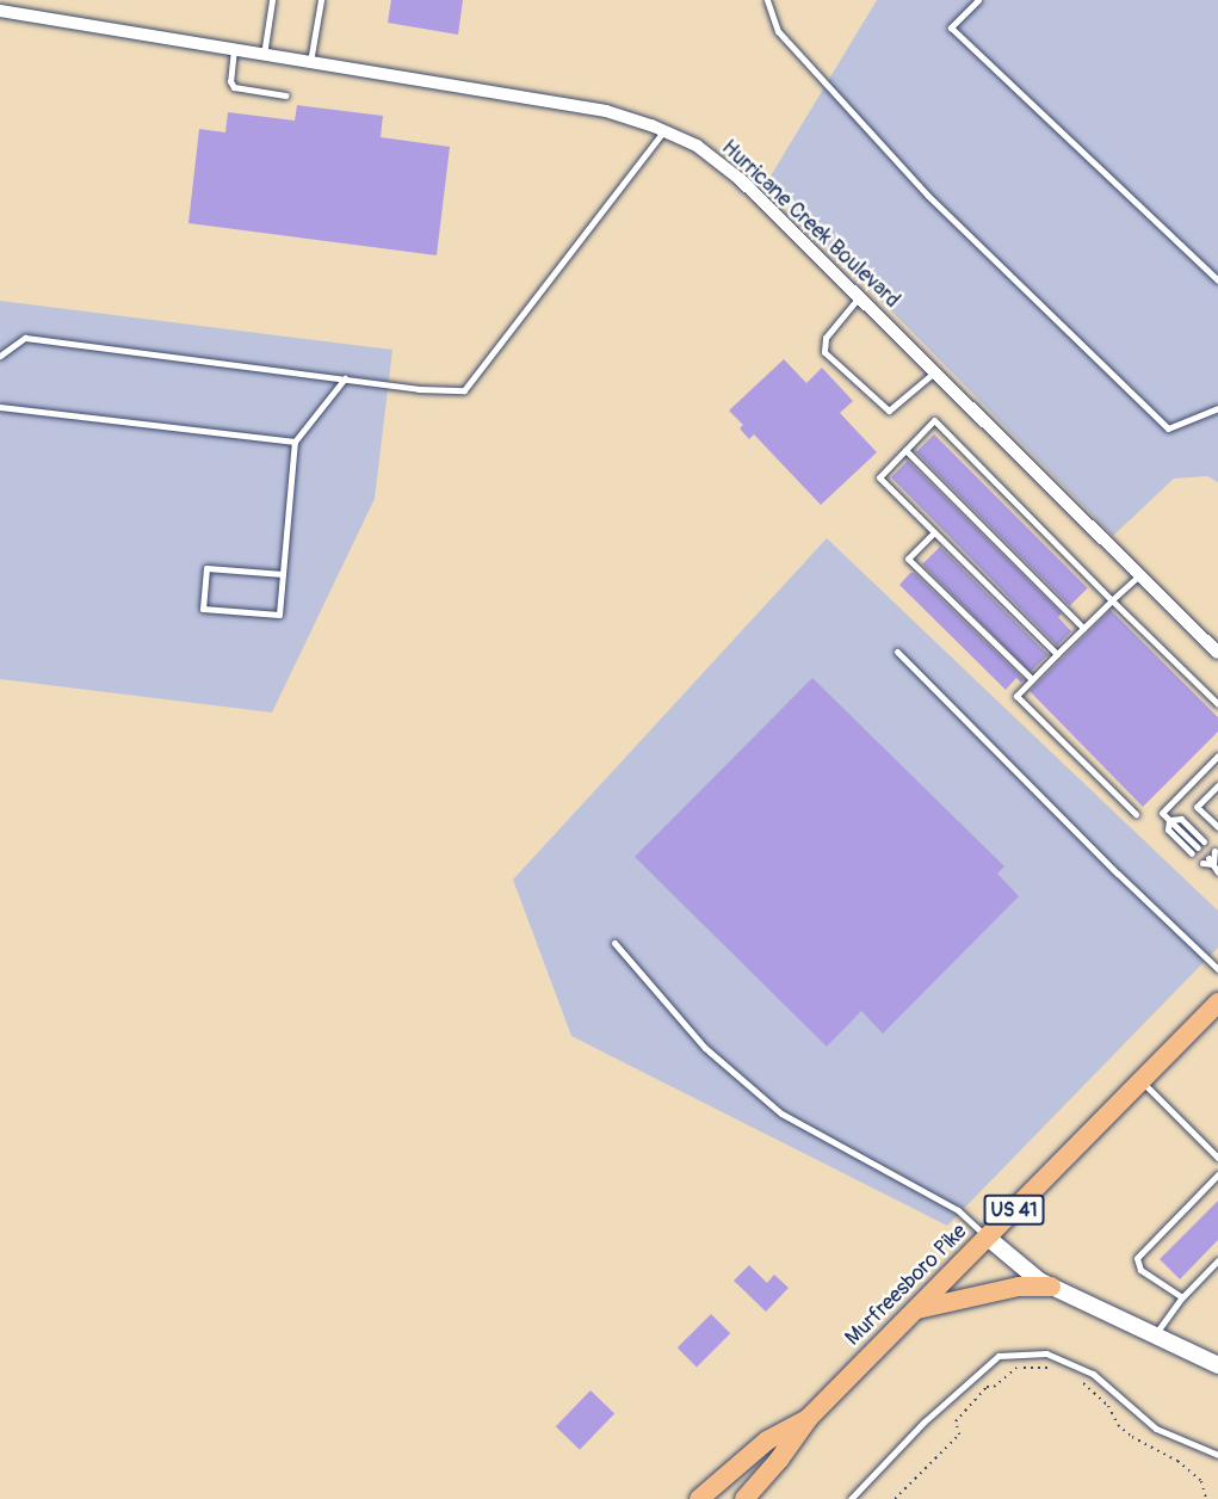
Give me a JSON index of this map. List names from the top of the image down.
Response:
{
  "streets": {
    "main road": ["US 41", "Murfreesboro Pike"],
    "street": ["Hurricane Creek Boulevard"]
  }
}
